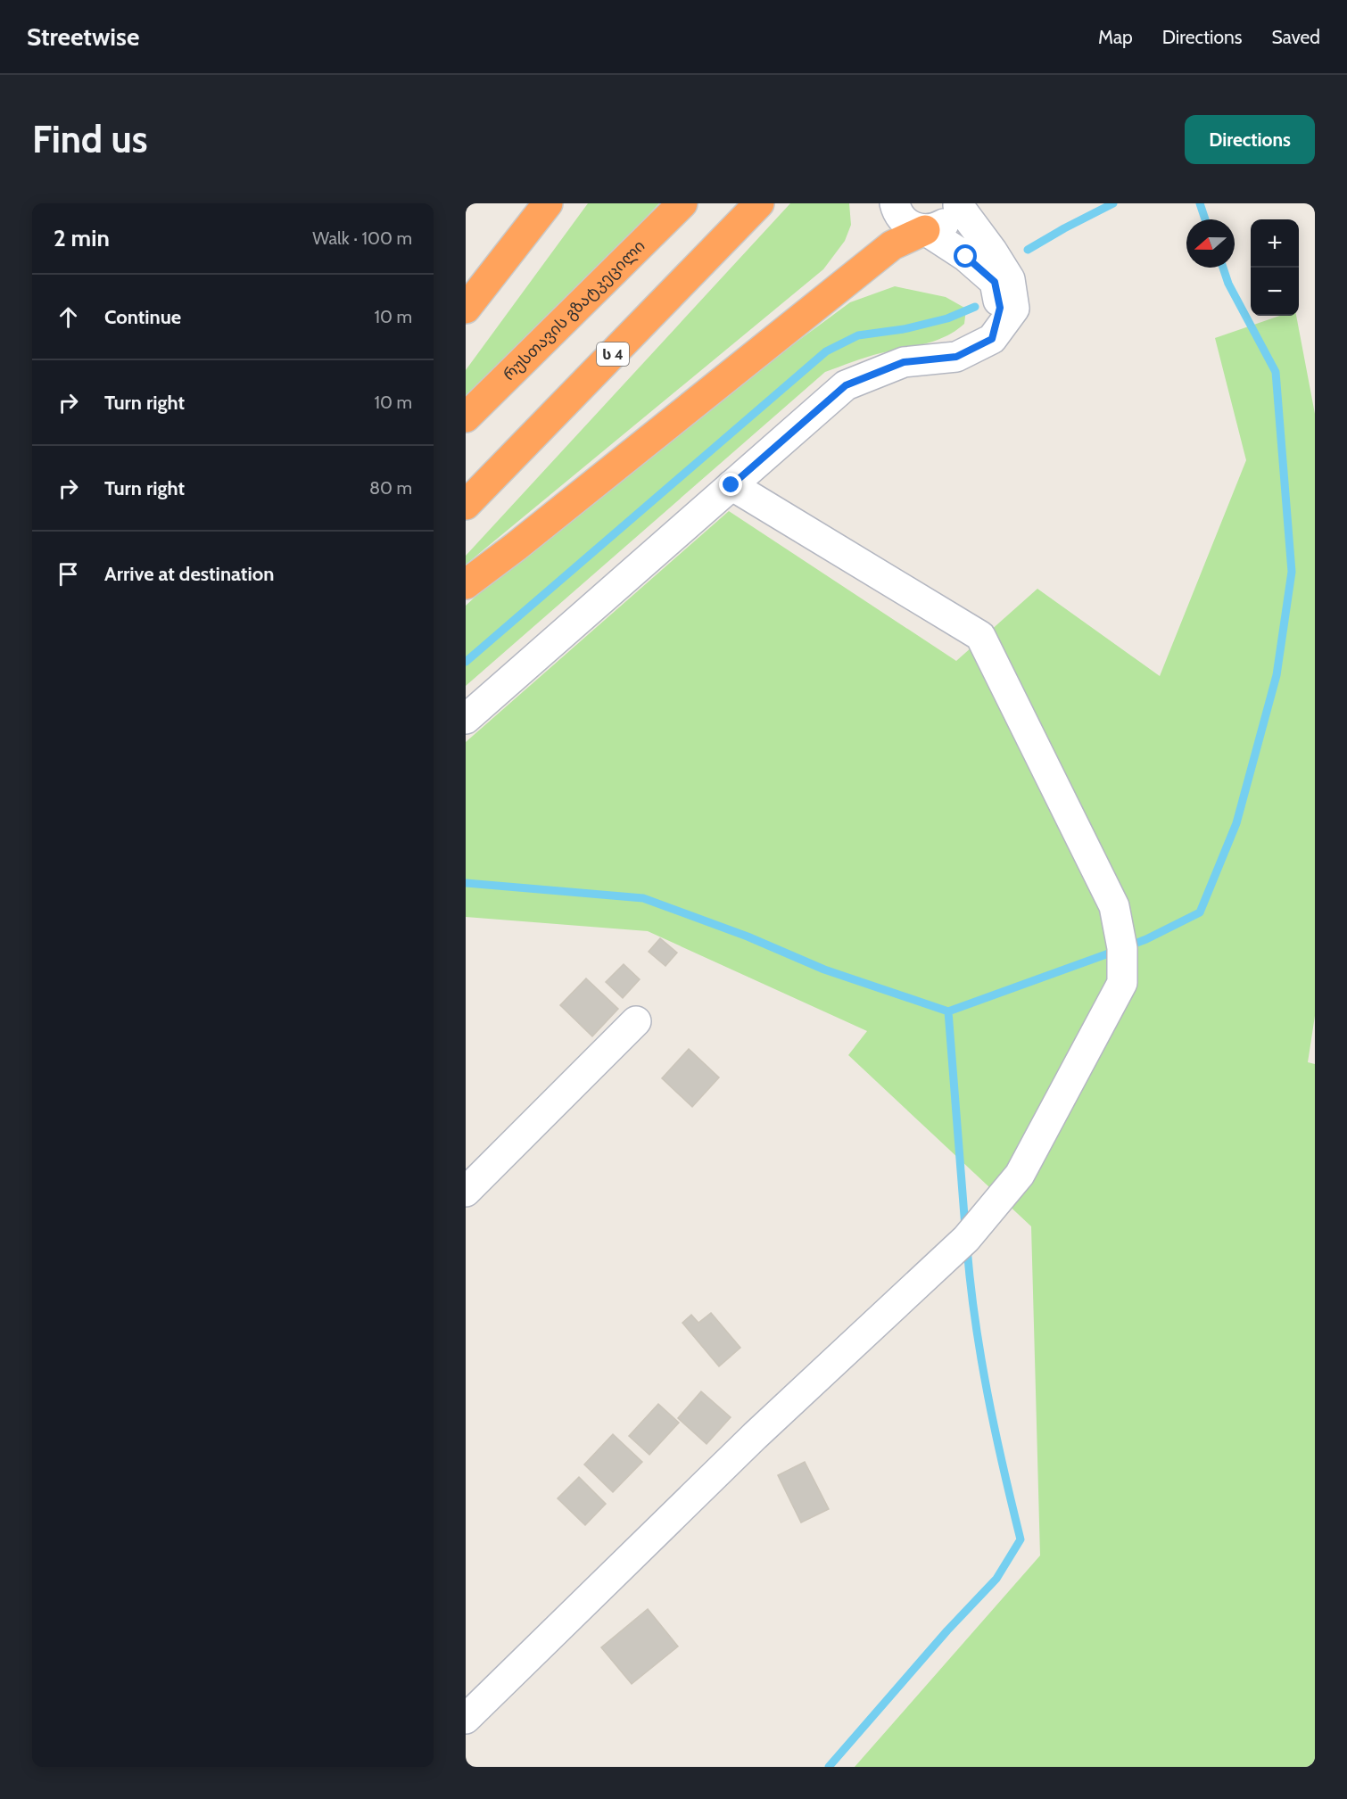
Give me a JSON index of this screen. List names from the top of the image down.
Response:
{
  "streets": {
    "highway": ["რუსთავის გზატკეცილი", "ს 4"]
  },
  "north": "left",
  "page": {
    "header": "Streetwise",
    "nav": ["Map", "Directions", "Saved"],
    "buttons": "Directions",
    "title": "Find us",
    "heading": ["2 min", "Walk · 100 m"],
    "map_buttons": ["+", "−"],
    "list": [
      ["Continue", "10 m"],
      ["Turn right", "10 m"],
      ["Turn right", "80 m"],
      "Arrive at destination"
    ]
  }
}
